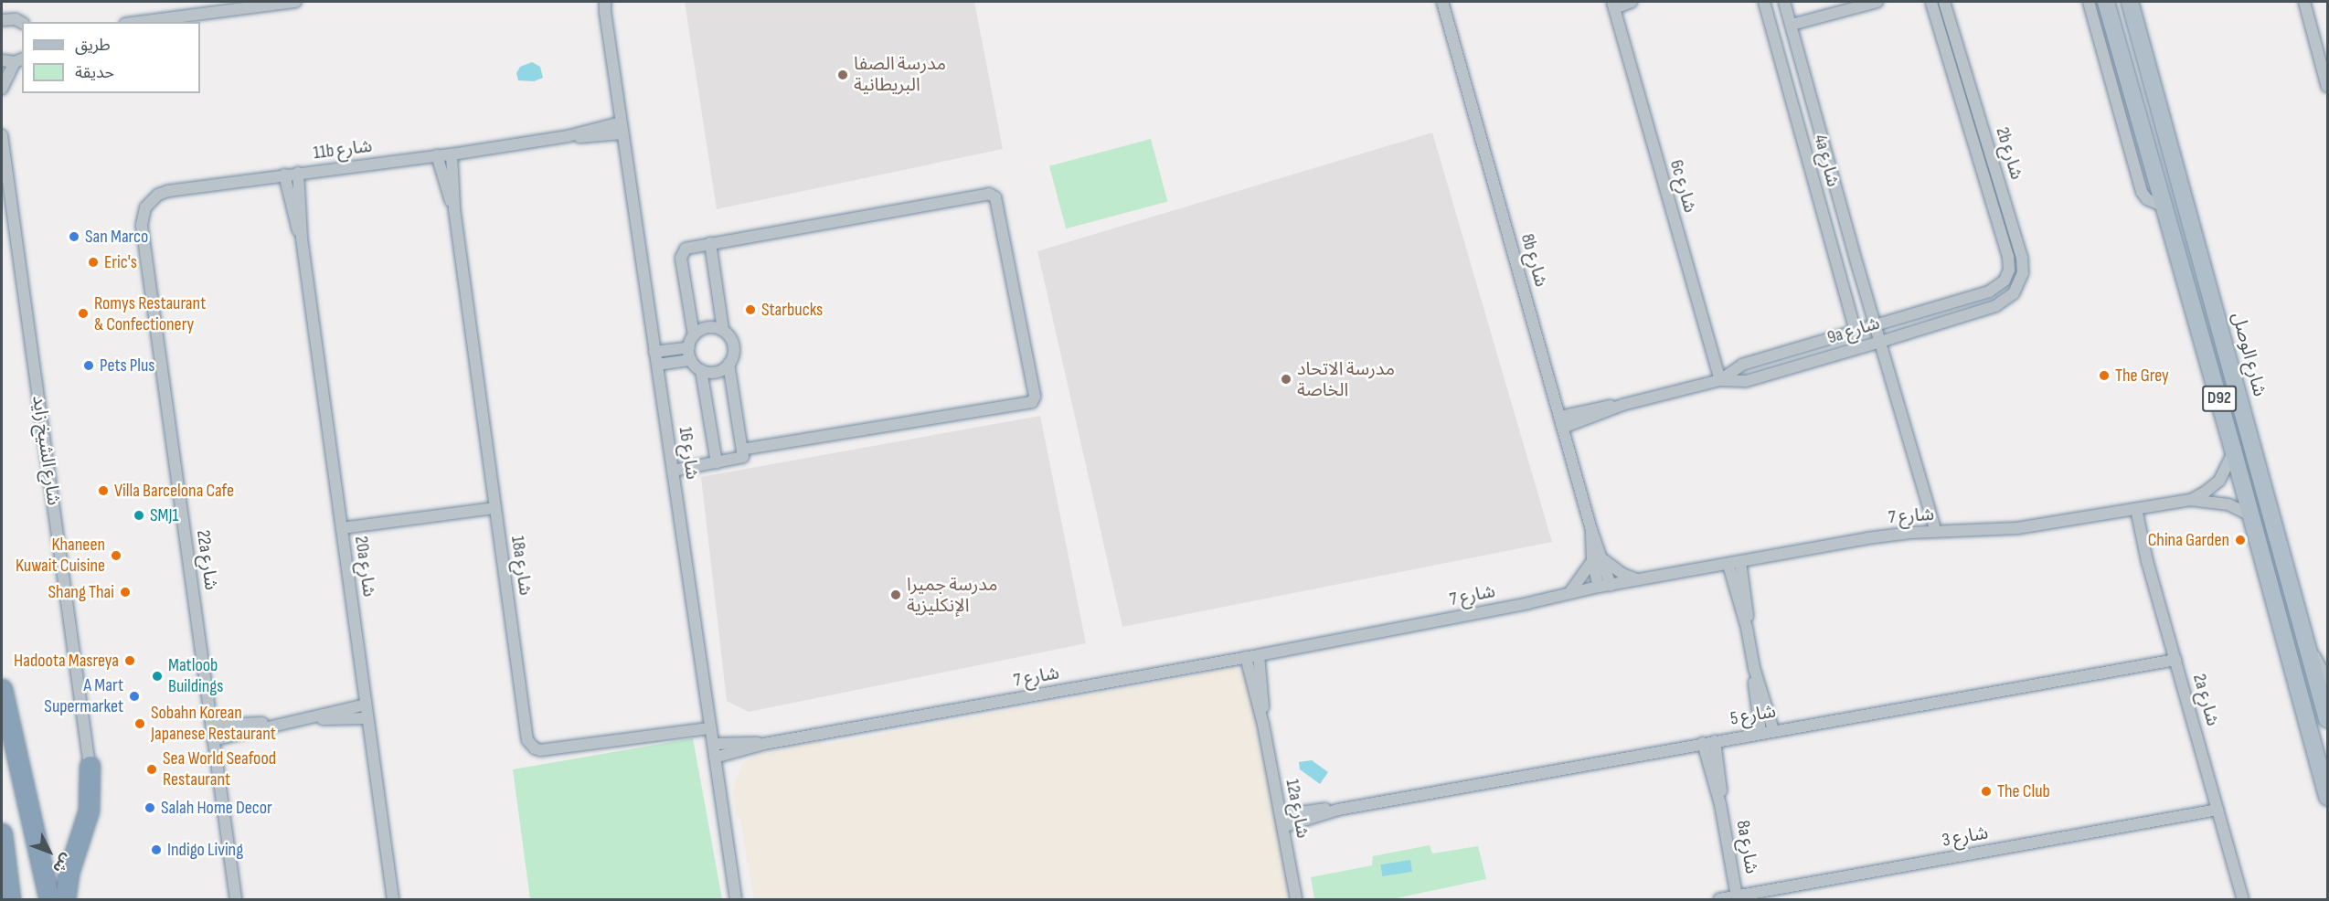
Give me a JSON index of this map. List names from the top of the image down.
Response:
{
  "streets": {
    "main road": ["شارع الوصل", "D92"],
    "street": [
      "11b شارع",
      "2b شارع",
      "4a شارع",
      "6c شارع",
      "8b شارع",
      "9a شارع",
      "شارع الشيخ زايد",
      "شارع 16",
      "شارع 7",
      "22a شارع",
      "18a شارع",
      "20a شارع",
      "2a شارع",
      "شارع 5",
      "12a شارع",
      "شارع 3",
      "8a شارع"
    ]
  },
  "crossings": [
    ["11b شارع", "شارع 16"],
    ["11b شارع", "22a شارع"],
    ["11b شارع", "18a شارع"],
    ["11b شارع", "20a شارع"],
    ["2b شارع", "9a شارع"],
    ["4a شارع", "9a شارع"],
    ["4a شارع", "شارع 7"],
    ["6c شارع", "9a شارع"],
    ["8b شارع", "9a شارع"],
    ["8b شارع", "شارع 7"],
    ["D92", "شارع 7"],
    ["شارع 16", "شارع 7"],
    ["شارع 16", "18a شارع"],
    ["شارع 7", "2a شارع"],
    ["شارع 7", "12a شارع"],
    ["2a شارع", "شارع 5"],
    ["2a شارع", "شارع 3"],
    ["شارع 5", "12a شارع"],
    ["شارع 5", "8a شارع"],
    ["شارع 3", "8a شارع"]
  ],
  "places": [
    "مدرسة الصفا البريطانية",
    "San Marco",
    "Eric's",
    "Starbucks",
    "Romys Restaurant & Confectionery",
    "Pets Plus",
    "The Grey",
    "مدرسة الاتحاد الخاصة",
    "Villa Barcelona Cafe",
    "SMJ1",
    "China Garden",
    "Khaneen Kuwait Cuisine",
    "Shang Thai",
    "مدرسة جميرا الإنكليزية",
    "Hadoota Masreya",
    "Matloob Buildings",
    "A Mart Supermarket",
    "Sobahn Korean Japanese Restaurant",
    "Sea World Seafood Restaurant",
    "The Club",
    "Salah Home Decor",
    "Indigo Living"
  ],
  "legend": ["طريق", "حديقة"],
  "north": "bottom right"
}
